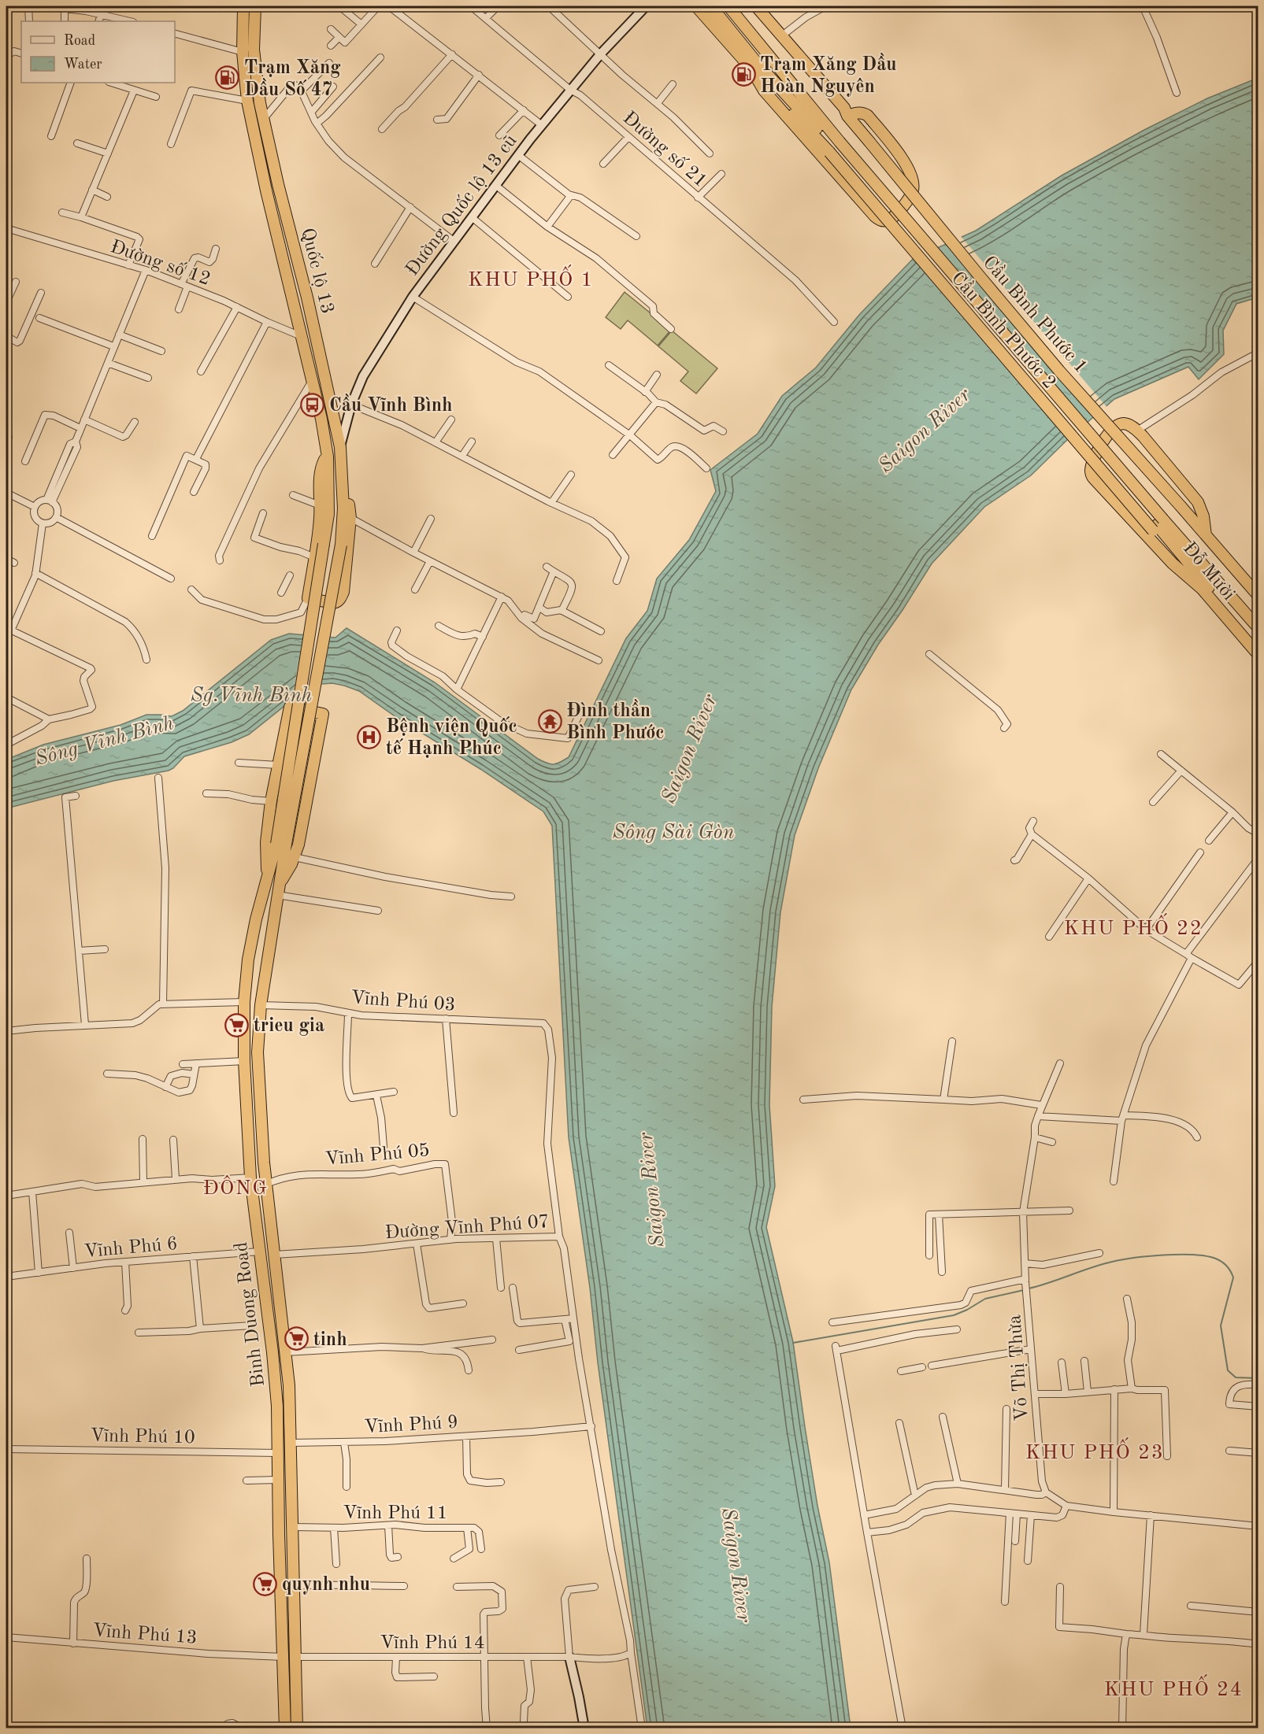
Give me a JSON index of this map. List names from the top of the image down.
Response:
{
  "streets": {
    "highway": [
      "Quốc lộ 13",
      "Cầu Bình Phước 1",
      "Cầu Bình Phước 2",
      "Đỗ Mười",
      "Binh Duong Road"
    ],
    "street": [
      "Đường số 21",
      "Đường Quốc lộ 13 cũ",
      "Đường số 12",
      "Vĩnh Phú 03",
      "Vĩnh Phú 05",
      "Đường Vĩnh Phú 07",
      "Vĩnh Phú 6",
      "Võ Thị Thừa",
      "Vĩnh Phú 9",
      "Vĩnh Phú 10",
      "Vĩnh Phú 11",
      "Vĩnh Phú 13",
      "Vĩnh Phú 14"
    ]
  },
  "crossings": [
    ["Đường số 21", "Đường Quốc lộ 13 cũ"],
    ["Đường Quốc lộ 13 cũ", "Quốc lộ 13"],
    ["Đường số 12", "Quốc lộ 13"],
    ["Quốc lộ 13", "Binh Duong Road"],
    ["Cầu Bình Phước 1", "Đỗ Mười"],
    ["Cầu Bình Phước 2", "Đỗ Mười"],
    ["Vĩnh Phú 03", "Đường Vĩnh Phú 07"],
    ["Vĩnh Phú 03", "Binh Duong Road"],
    ["Vĩnh Phú 05", "Đường Vĩnh Phú 07"],
    ["Vĩnh Phú 05", "Binh Duong Road"],
    ["Đường Vĩnh Phú 07", "Binh Duong Road"],
    ["Vĩnh Phú 6", "Binh Duong Road"],
    ["Binh Duong Road", "Vĩnh Phú 9"],
    ["Binh Duong Road", "Vĩnh Phú 10"],
    ["Binh Duong Road", "Vĩnh Phú 11"],
    ["Binh Duong Road", "Vĩnh Phú 13"],
    ["Binh Duong Road", "Vĩnh Phú 14"]
  ],
  "districts": [
    "KHU PHỐ 1",
    "KHU PHỐ 22",
    "ĐÔNG",
    "KHU PHỐ 23",
    "KHU PHỐ 24"
  ],
  "water": [
    "Saigon River",
    "Sg.Vĩnh Bình",
    "Sông Vĩnh Bình",
    "Sông Sài Gòn"
  ],
  "places": {
    "fuel station": ["Trạm Xăng Dầu Hoàn Nguyên", "Trạm Xăng Dầu Số 47"],
    "bus stop": ["Cầu Vĩnh Bình"],
    "temple": ["Đình thần Bình Phước"],
    "hospital": ["Bệnh viện Quốc tế Hạnh Phúc"],
    "supermarket": ["trieu gia", "tinh", "quynh nhu"]
  },
  "legend": ["Road", "Water"]
}
